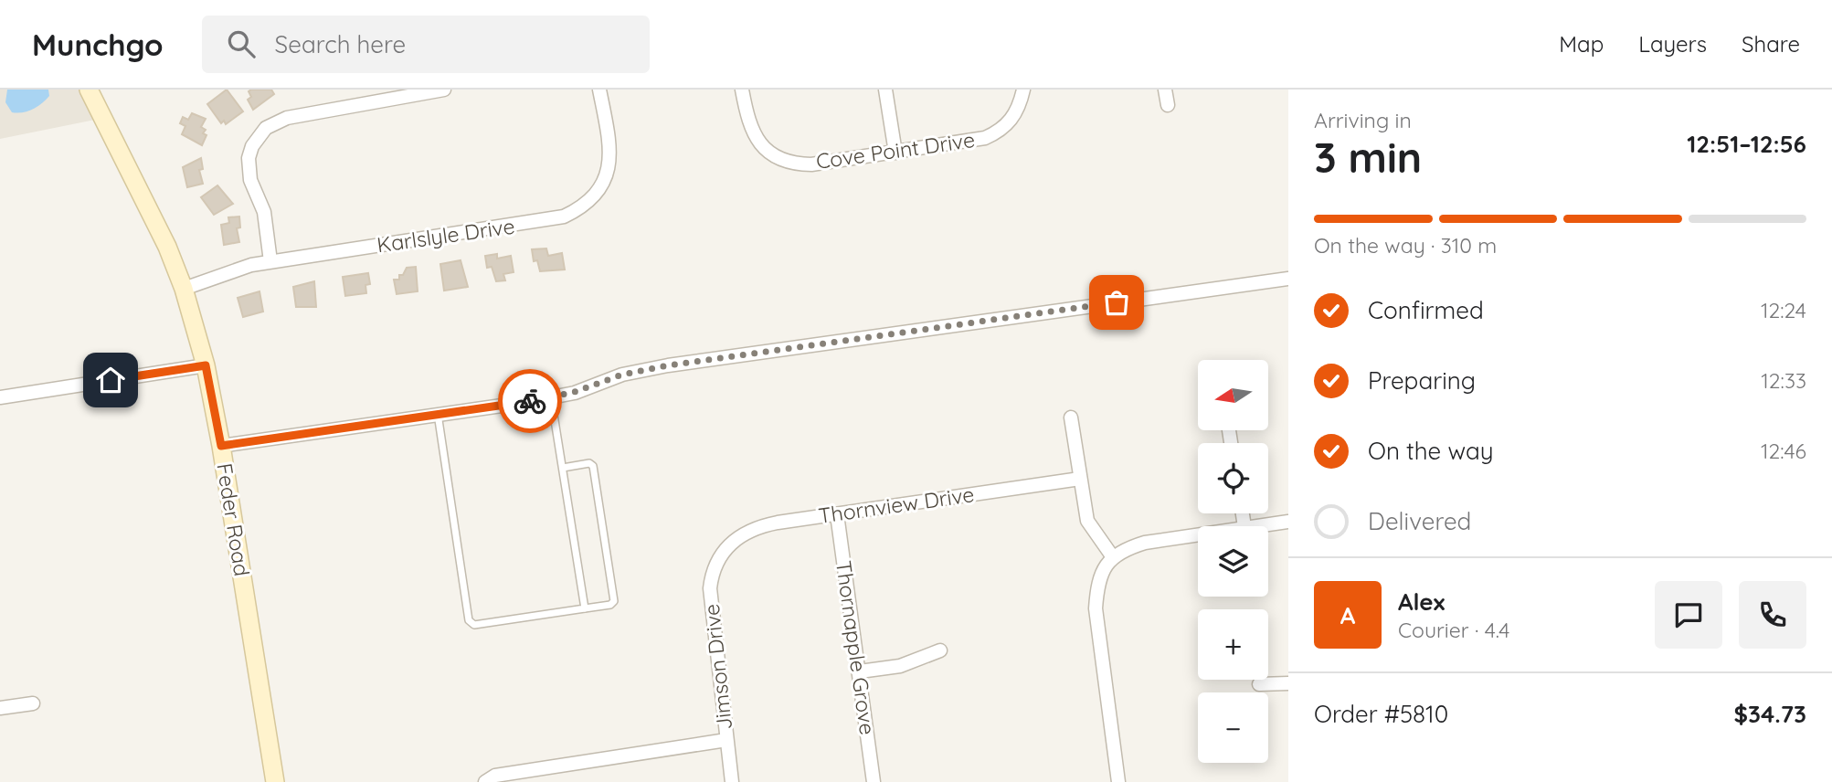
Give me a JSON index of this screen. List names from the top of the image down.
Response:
{
  "streets": {
    "main road": ["Feder Road"],
    "street": [
      "Cove Point Drive",
      "Karlslyle Drive",
      "Thornview Drive",
      "Thornapple Grove",
      "Jimson Drive"
    ]
  },
  "crossings": [
    ["Karlslyle Drive", "Feder Road"],
    ["Thornview Drive", "Thornapple Grove"],
    ["Thornview Drive", "Jimson Drive"]
  ],
  "north": "left",
  "page": {
    "header": "Munchgo",
    "search": "Search here",
    "nav": ["Map", "Layers", "Share"],
    "heading": ["3 min", "Arriving in", "12:51–12:56"],
    "panel": [
      "Alex",
      "Courier · 4.4",
      "Order #5810",
      "$34.73"
    ],
    "bar": "On the way · 310 m",
    "list": [
      ["Confirmed", "12:24"],
      ["Preparing", "12:33"],
      ["On the way", "12:46"],
      "Delivered"
    ],
    "map_buttons": ["+", "−"],
    "round": "A"
  }
}
